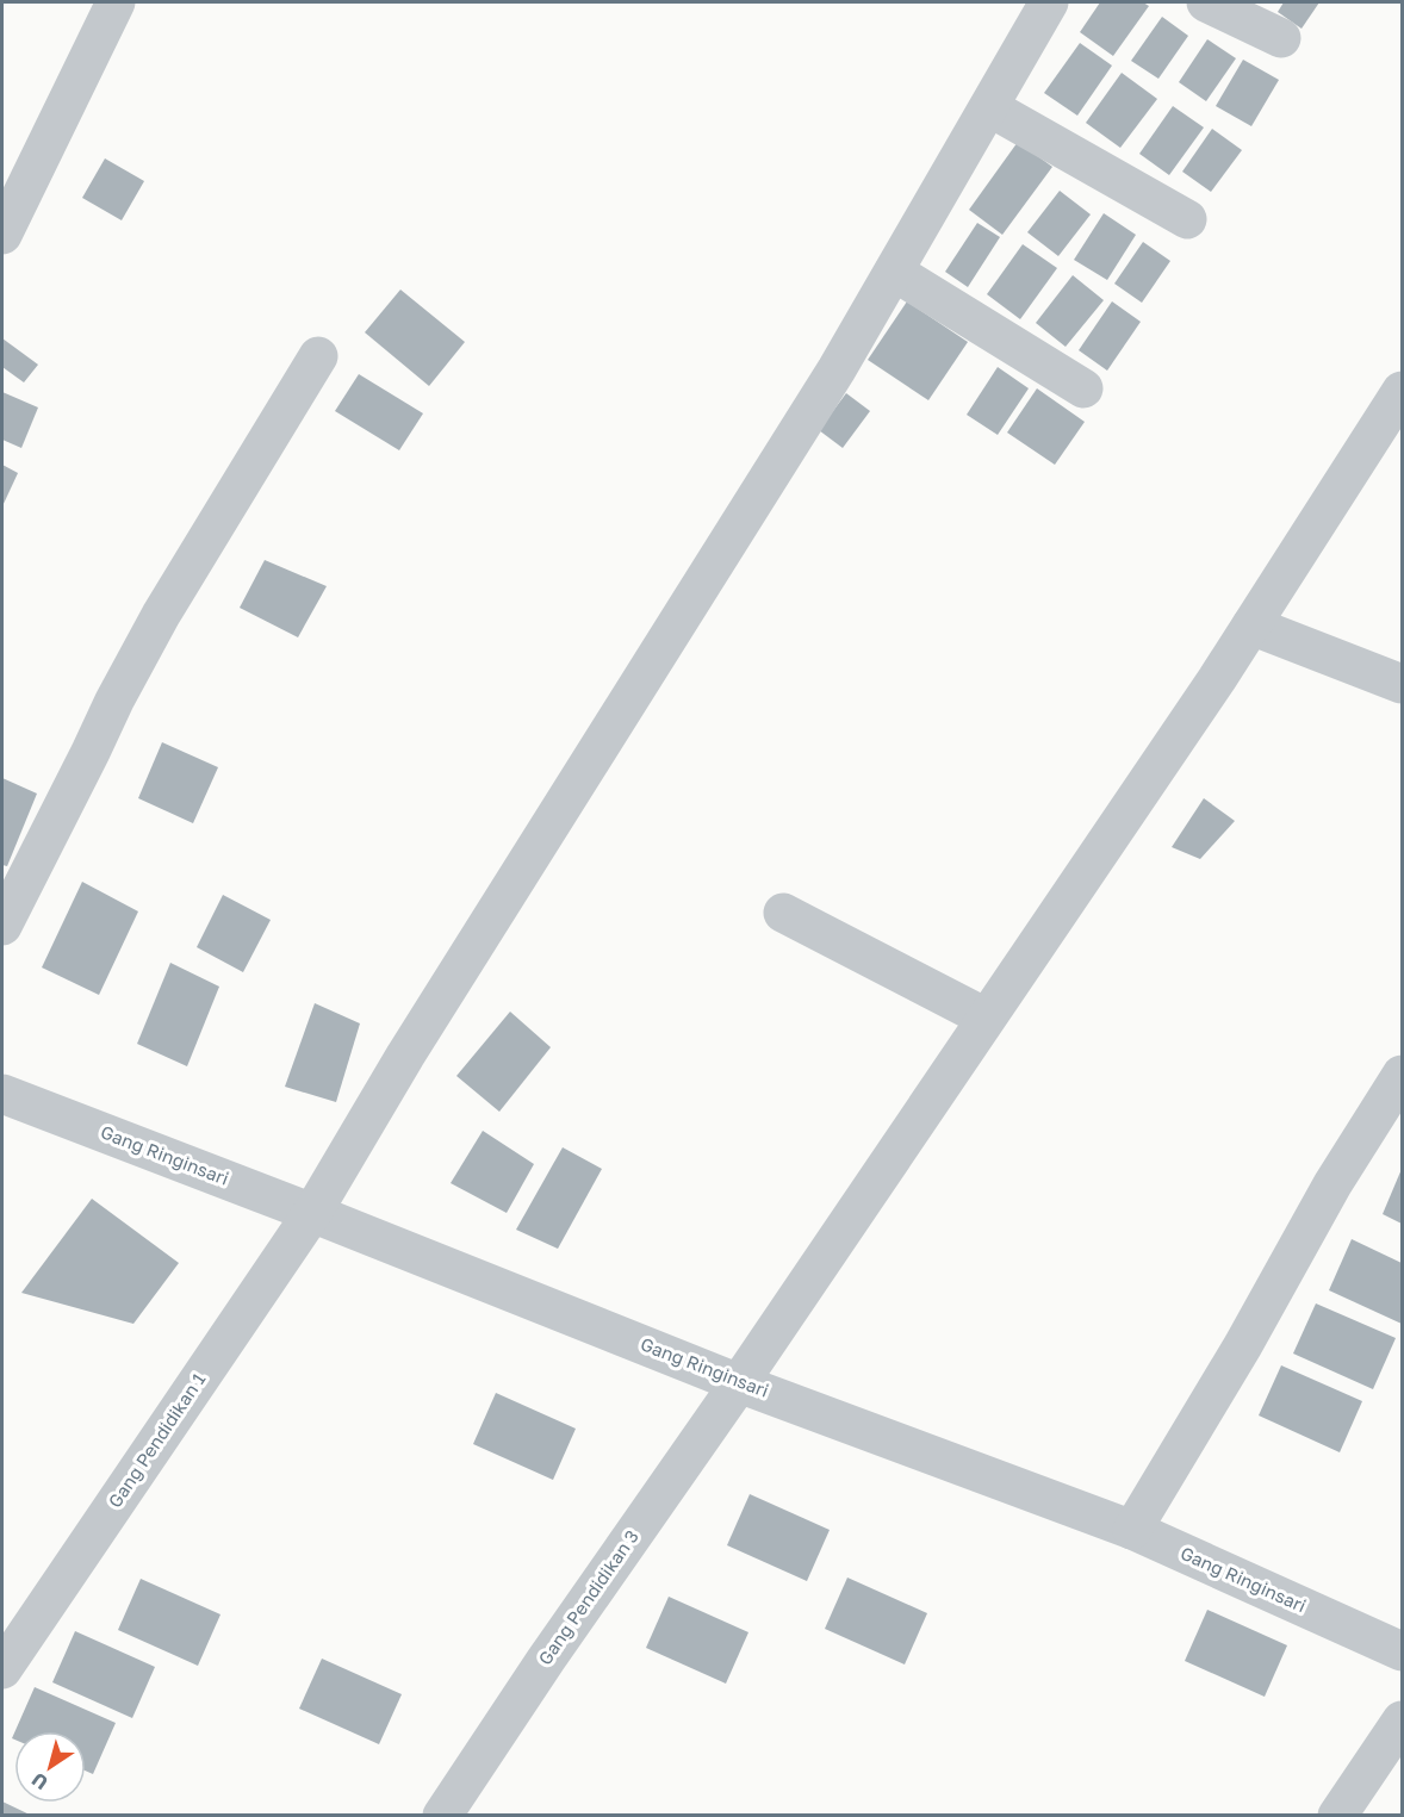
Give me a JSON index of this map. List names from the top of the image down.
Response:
{
  "streets": {
    "street": ["Gang Ringinsari", "Gang Pendidikan 1", "Gang Pendidikan 3"]
  },
  "crossings": [
    ["Gang Ringinsari", "Gang Pendidikan 1"],
    ["Gang Ringinsari", "Gang Pendidikan 3"]
  ],
  "north": "bottom left"
}
